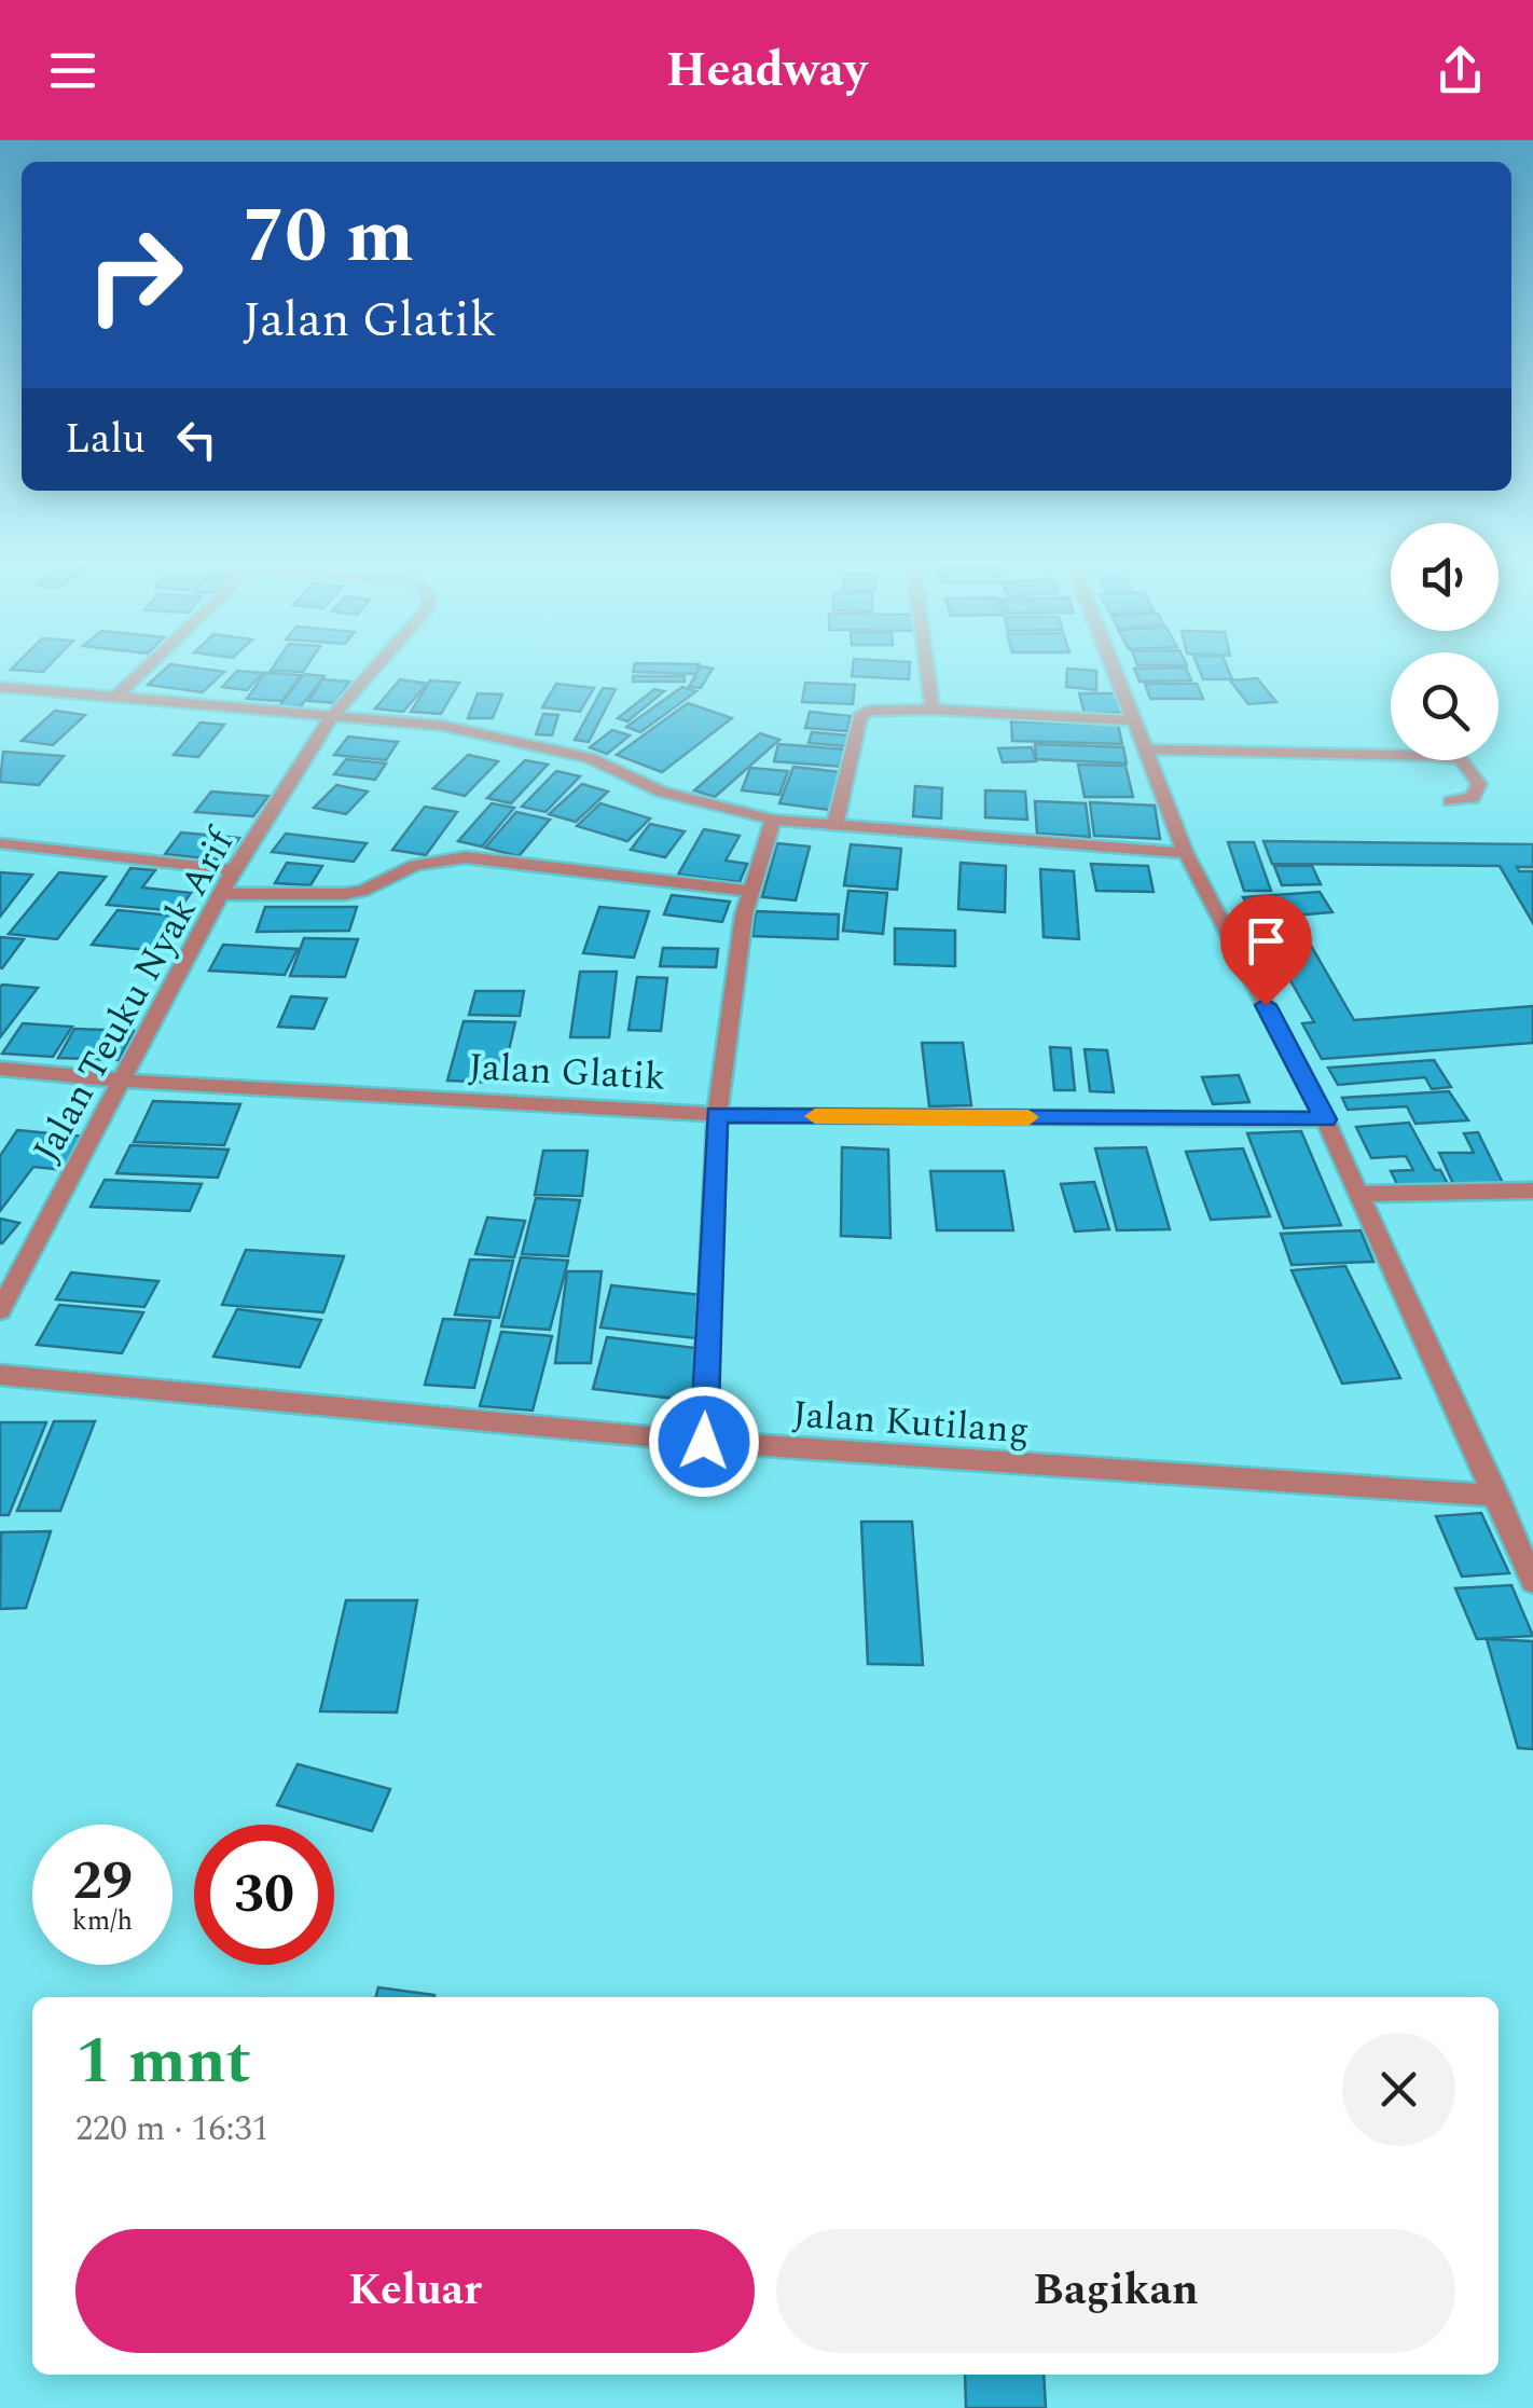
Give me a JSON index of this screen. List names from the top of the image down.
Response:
{
  "streets": {
    "street": ["Jalan Teuku Nyak Arif", "Jalan Glatik", "Jalan Kutilang"]
  },
  "crossings": [
    ["Jalan Teuku Nyak Arif", "Jalan Glatik"]
  ],
  "page": {
    "header": "Headway",
    "turn": ["70 m", "Jalan Glatik"],
    "then": "Lalu",
    "speed": "29 km/h",
    "limit": "30",
    "heading": ["1 mnt", "220 m · 16:31"],
    "buttons": ["Keluar", "Bagikan"]
  }
}
